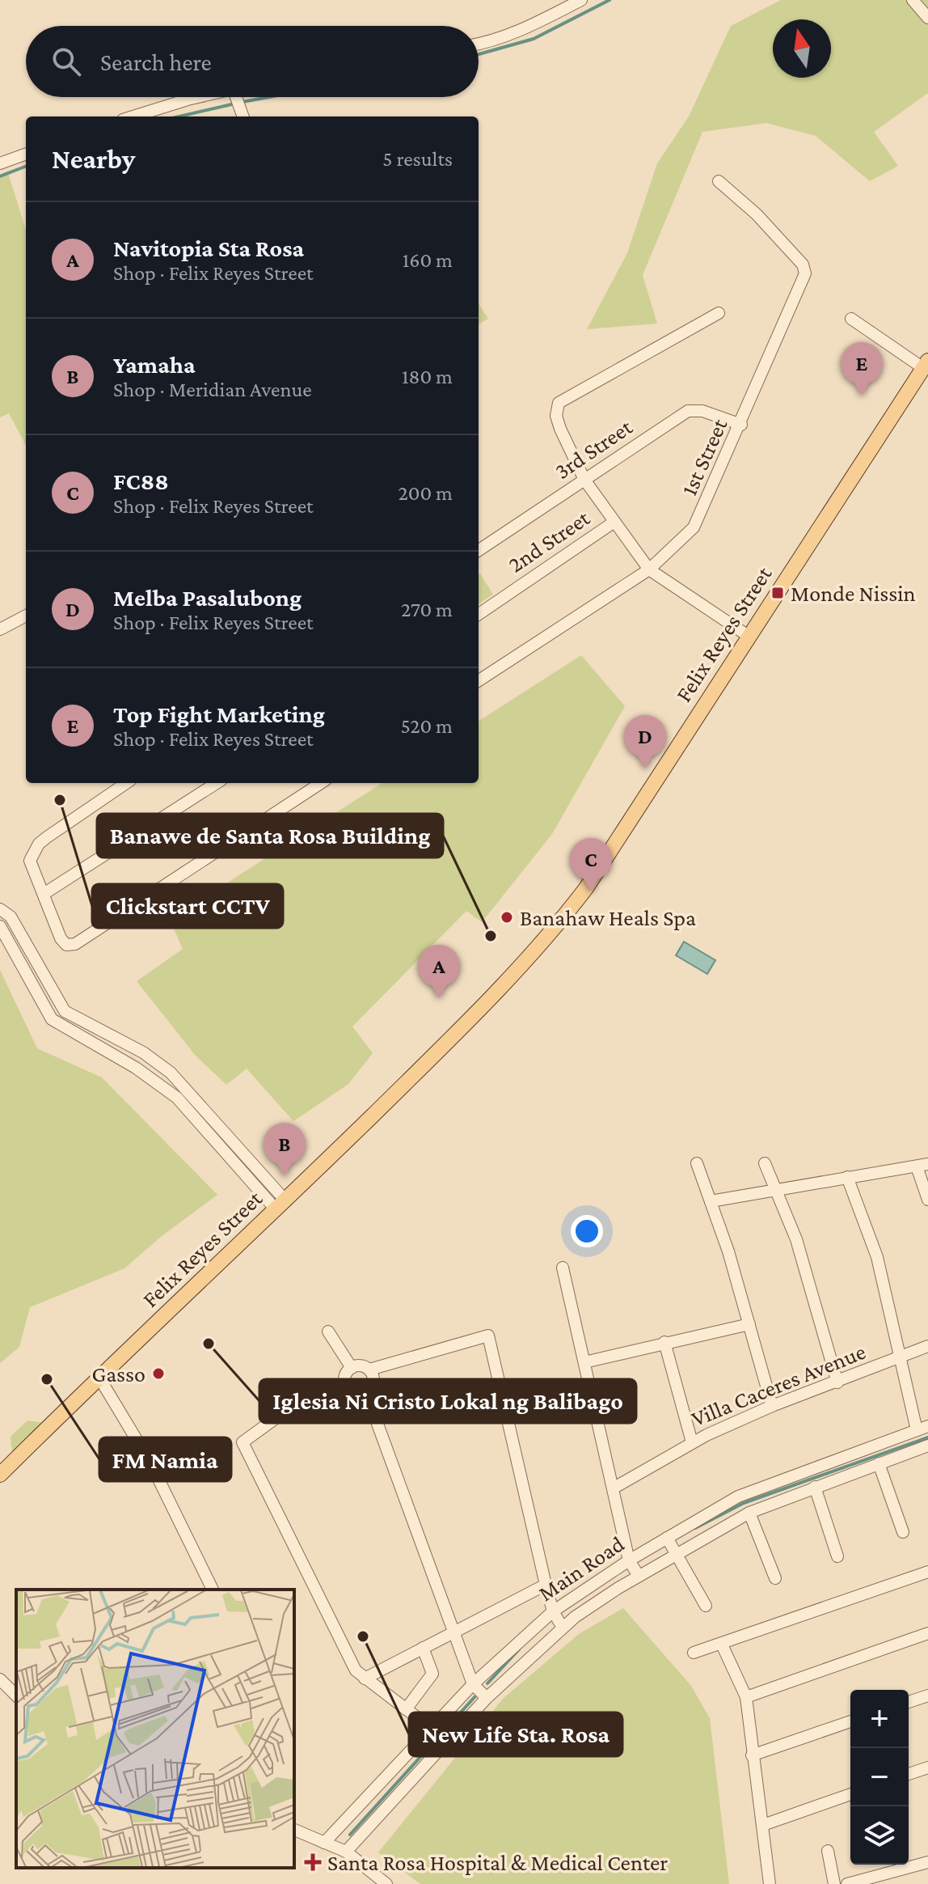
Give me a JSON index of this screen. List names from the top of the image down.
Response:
{
  "streets": {
    "main road": ["Felix Reyes Street"],
    "street": [
      "3rd Street",
      "1st Street",
      "2nd Street",
      "Villa Caceres Avenue",
      "Main Road"
    ]
  },
  "crossings": [
    ["3rd Street", "1st Street"]
  ],
  "places": {
    "transit": ["Monde Nissin"],
    "other": [
      "Clickstart CCTV",
      "Banahaw Heals Spa",
      "Banawe de Santa Rosa Building",
      "Iglesia Ni Cristo Lokal ng Balibago",
      "Gasso",
      "FM Namia",
      "New Life Sta. Rosa"
    ],
    "health": ["Santa Rosa Hospital & Medical Center"]
  },
  "north": "top",
  "page": {
    "search": "Search here",
    "heading": ["Nearby", "5 results"],
    "list": [
      {
        "mark": "A",
        "name": "Navitopia Sta Rosa",
        "note": "Shop · Felix Reyes Street",
        "value": "160 m"
      },
      {
        "mark": "B",
        "name": "Yamaha",
        "note": "Shop · Meridian Avenue",
        "value": "180 m"
      },
      {
        "mark": "C",
        "name": "FC88",
        "note": "Shop · Felix Reyes Street",
        "value": "200 m"
      },
      {
        "mark": "D",
        "name": "Melba Pasalubong",
        "note": "Shop · Felix Reyes Street",
        "value": "270 m"
      },
      {
        "mark": "E",
        "name": "Top Fight Marketing",
        "note": "Shop · Felix Reyes Street",
        "value": "520 m"
      }
    ],
    "pins": [
      "E",
      "D",
      "C",
      "A",
      "B"
    ],
    "map_buttons": ["+", "−"]
  }
}
